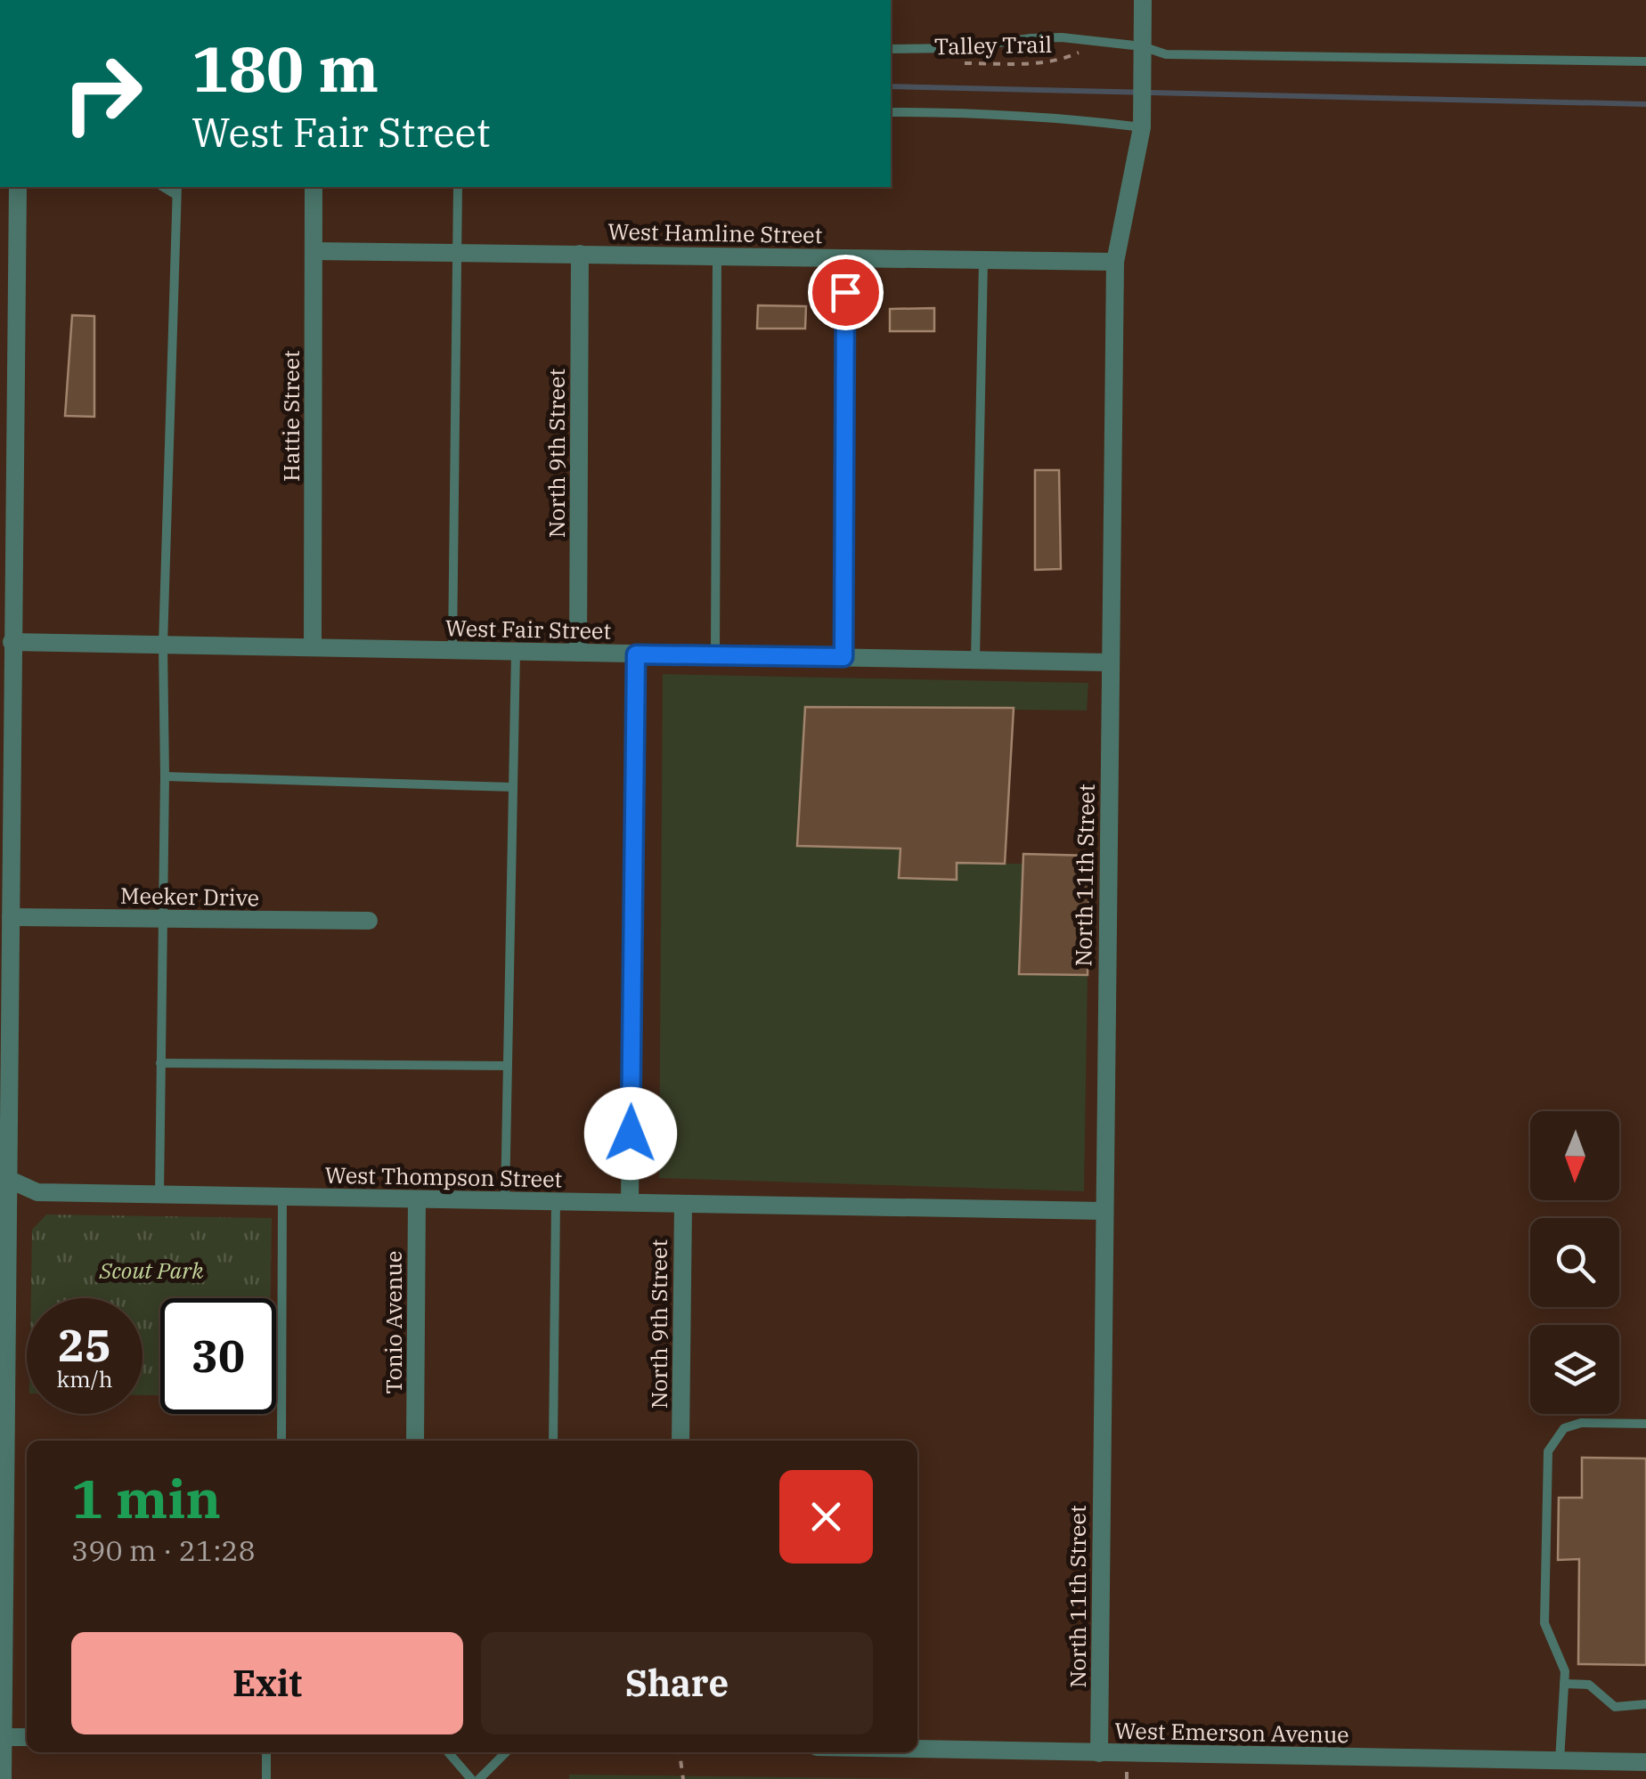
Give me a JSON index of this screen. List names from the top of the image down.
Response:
{
  "streets": {
    "street": [
      "West Hamline Street",
      "Hattie Street",
      "North 9th Street",
      "West Fair Street",
      "North 11th Street",
      "Meeker Drive",
      "West Thompson Street",
      "Tonio Avenue",
      "West Emerson Avenue"
    ],
    "path": ["Talley Trail"]
  },
  "crossings": [
    ["West Hamline Street", "Hattie Street"],
    ["West Hamline Street", "North 9th Street"],
    ["West Hamline Street", "North 11th Street"],
    ["Hattie Street", "West Fair Street"],
    ["North 9th Street", "West Fair Street"],
    ["North 9th Street", "West Thompson Street"],
    ["West Fair Street", "North 11th Street"],
    ["North 11th Street", "West Thompson Street"],
    ["North 11th Street", "West Emerson Avenue"],
    ["West Thompson Street", "Tonio Avenue"]
  ],
  "parks": ["Scout Park"],
  "north": "bottom",
  "page": {
    "turn": ["180 m", "West Fair Street"],
    "speed": "25 km/h",
    "limit": "30",
    "heading": ["1 min", "390 m · 21:28"],
    "buttons": ["Exit", "Share"]
  }
}
